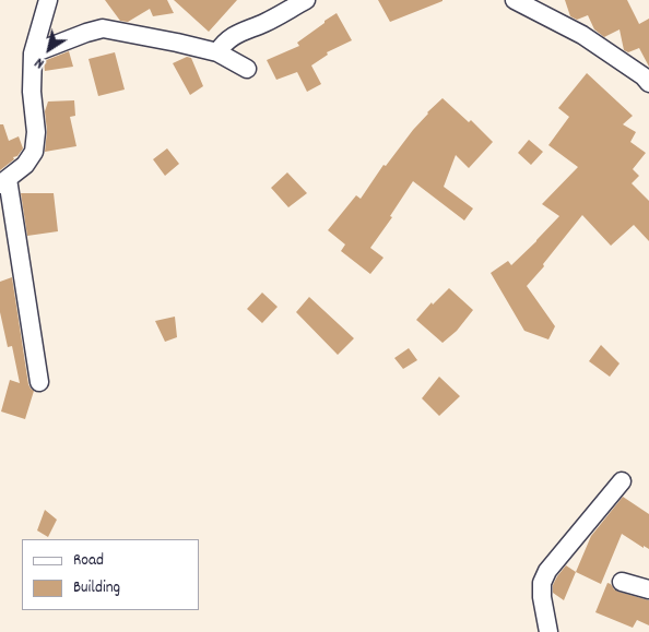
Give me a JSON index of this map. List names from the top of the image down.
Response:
{
  "legend": ["Road", "Building"],
  "north": "bottom left"
}
